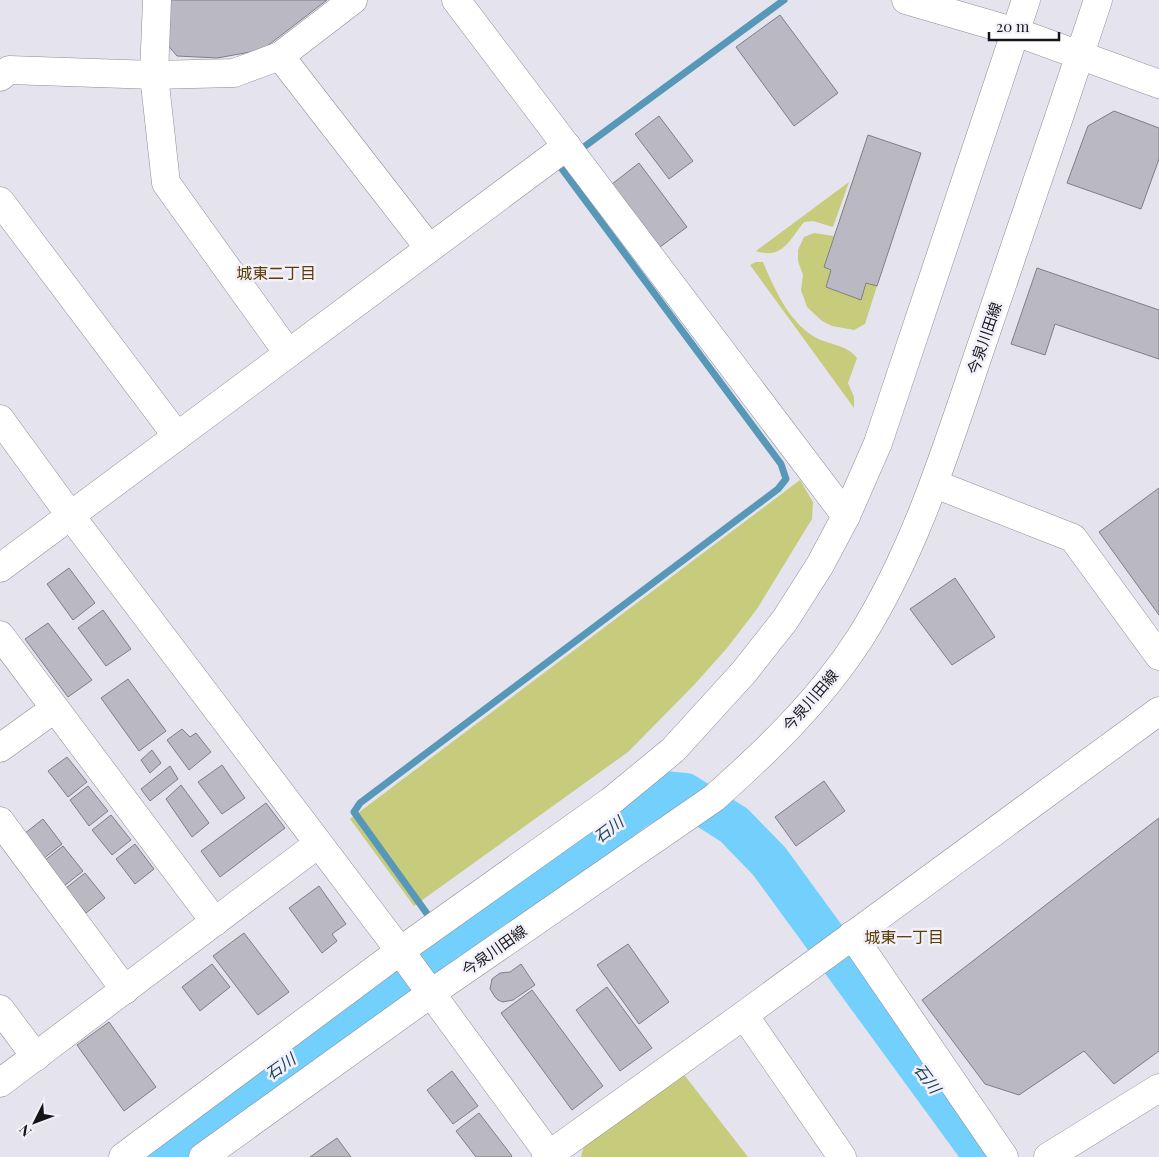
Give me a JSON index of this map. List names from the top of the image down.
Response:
{
  "streets": {
    "main road": ["今泉川田線"]
  },
  "districts": ["城東二丁目", "城東一丁目"],
  "water": ["石川"],
  "scale_bar": "20 m",
  "north": "bottom left"
}
